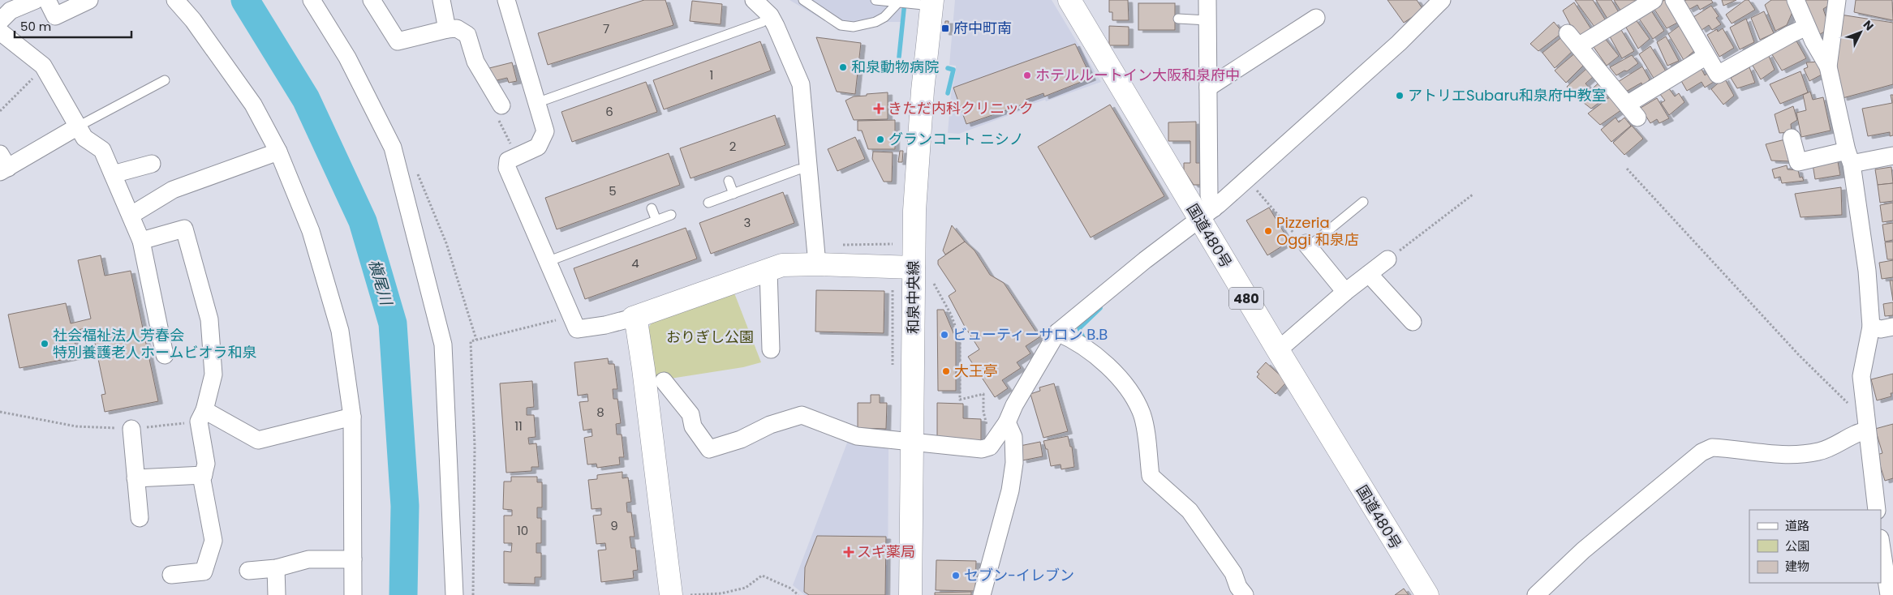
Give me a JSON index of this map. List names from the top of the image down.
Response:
{
  "streets": {
    "main road": ["国道480号", "和泉中央線", "480"]
  },
  "water": ["槇尾川"],
  "parks": ["おりぎし公園"],
  "places": {
    "transit": ["府中町南"],
    "other": [
      "和泉動物病院",
      "ホテルルートイン大阪和泉府中",
      "アトリエSubaru和泉府中教室",
      "グランコート ニシノ",
      "Pizzeria Oggi 和泉店",
      "ビューティーサロン B.B",
      "社会福祉法人芳春会 特別養護老人ホームビオラ和泉",
      "大王亭",
      "セブン-イレブン"
    ],
    "health": ["きただ内科クリニック", "スギ薬局"]
  },
  "house_numbers": [
    "7",
    "1",
    "6",
    "2",
    "5",
    "3",
    "4",
    "8",
    "11",
    "9",
    "10"
  ],
  "legend": ["道路", "公園", "建物"],
  "scale_bar": "50 m",
  "north": "top right"
}
